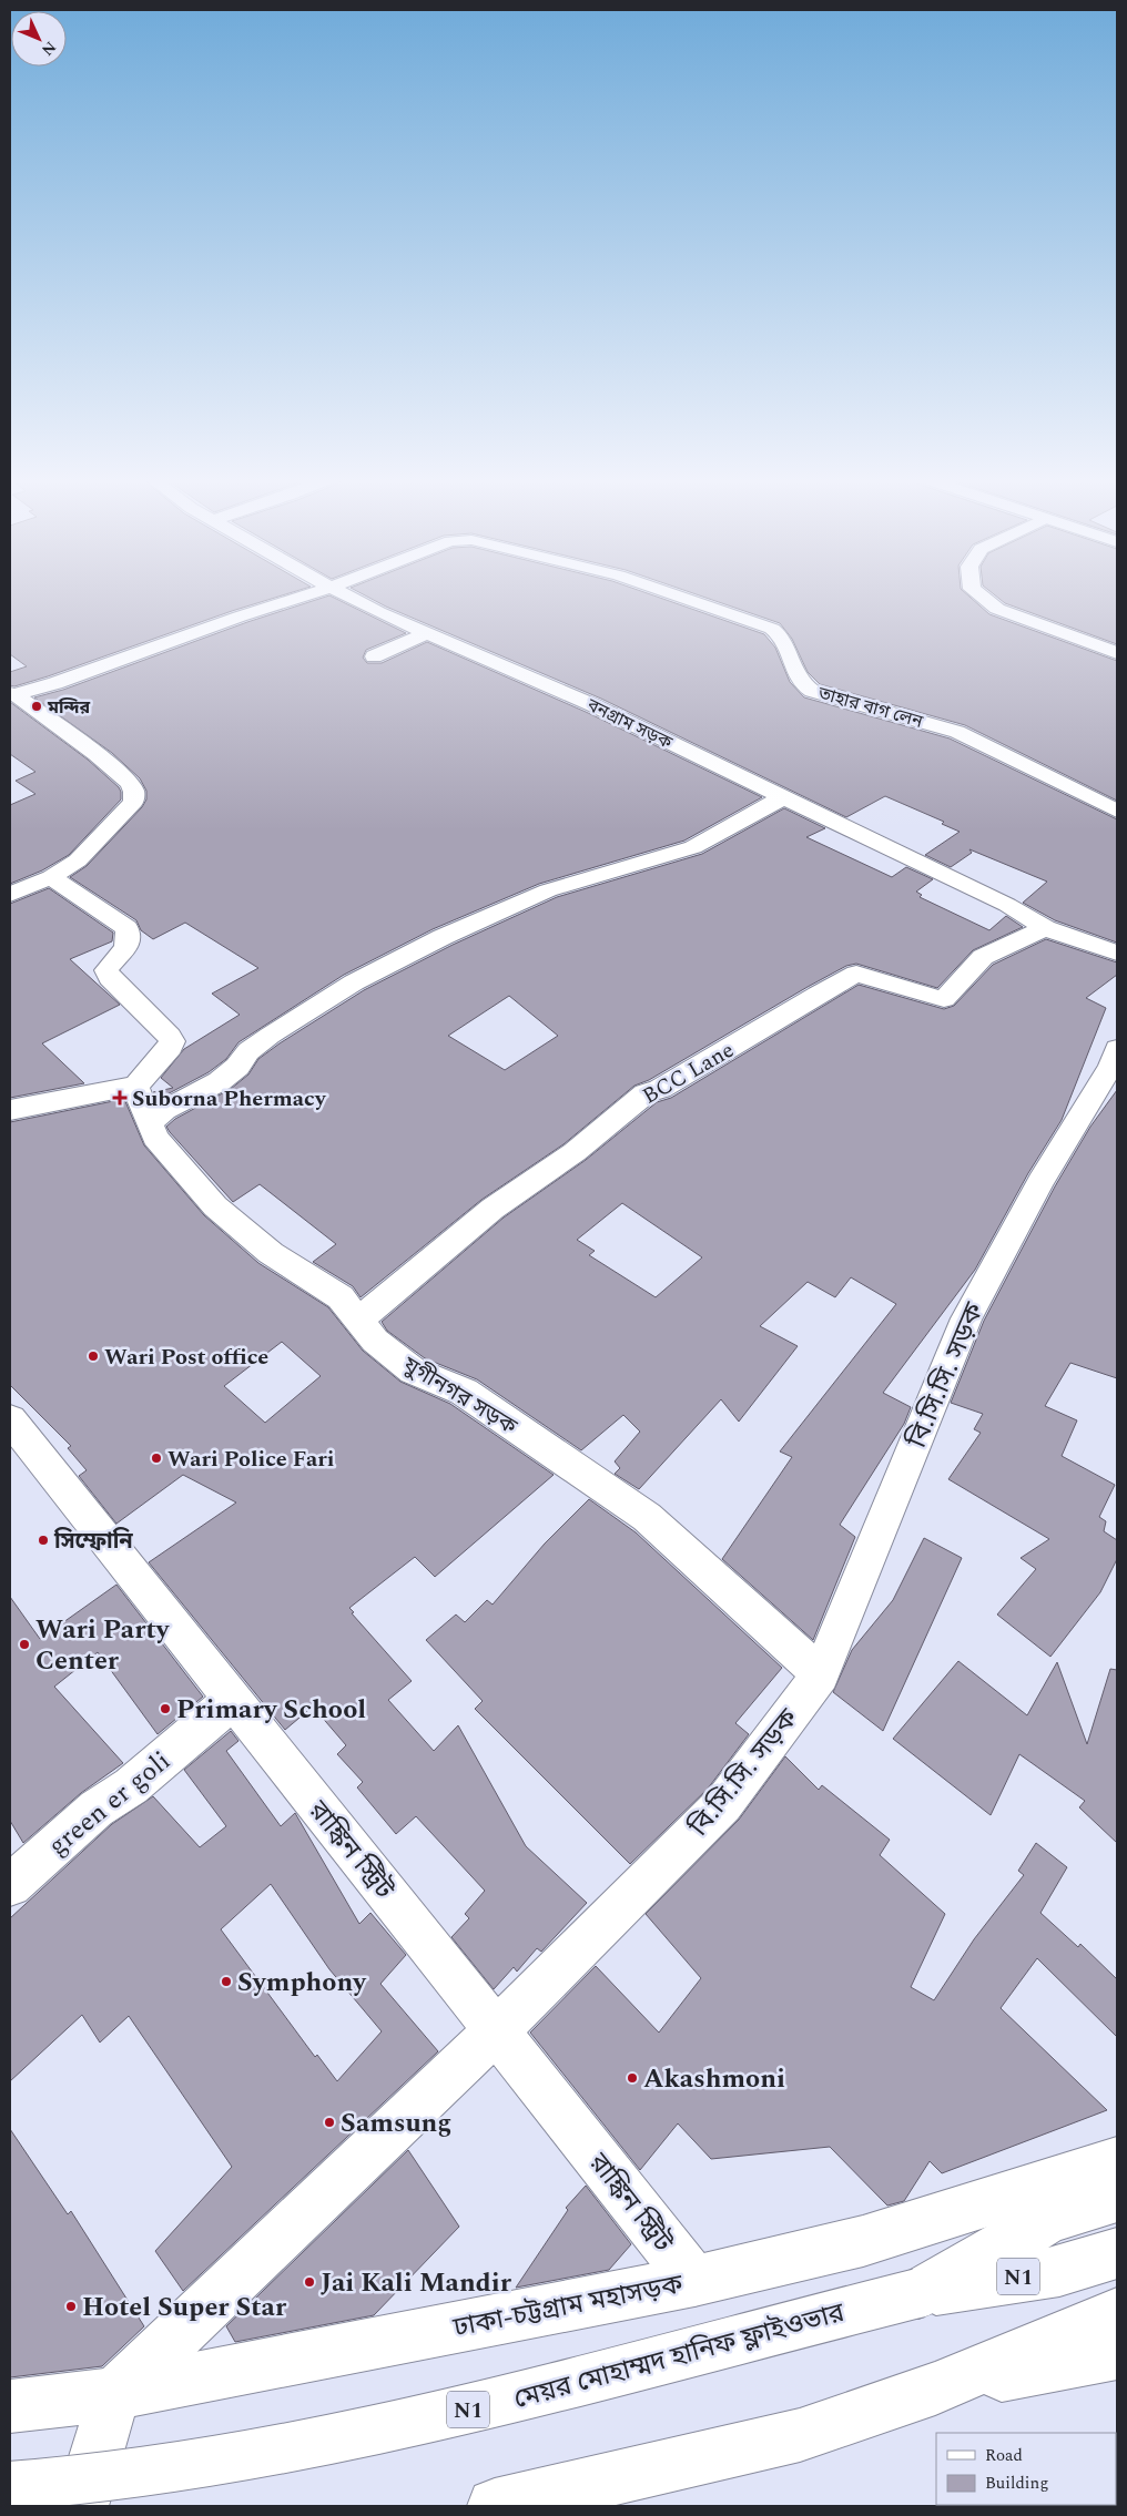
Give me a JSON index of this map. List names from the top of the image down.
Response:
{
  "streets": {
    "main road": [
      "তাহার বাগ লেন",
      "বনগ্রাম সড়ক",
      "BCC Lane",
      "বি.সি.সি. সড়ক",
      "যুগীনগর সড়ক",
      "green er goli",
      "রাঙ্কিন স্ট্রিট",
      "N1",
      "ঢাকা-চট্টগ্রাম মহাসড়ক",
      "মেয়র মোহাম্মদ হানিফ ফ্লাইওভার"
    ]
  },
  "crossings": [
    ["বনগ্রাম সড়ক", "BCC Lane"],
    ["BCC Lane", "যুগীনগর সড়ক"],
    ["বি.সি.সি. সড়ক", "যুগীনগর সড়ক"],
    ["বি.সি.সি. সড়ক", "রাঙ্কিন স্ট্রিট"],
    ["বি.সি.সি. সড়ক", "ঢাকা-চট্টগ্রাম মহাসড়ক"],
    ["green er goli", "রাঙ্কিন স্ট্রিট"],
    ["রাঙ্কিন স্ট্রিট", "ঢাকা-চট্টগ্রাম মহাসড়ক"]
  ],
  "places": {
    "other": [
      "মন্দির",
      "Wari Post office",
      "Wari Police Fari",
      "সিম্ফোনি",
      "Wari Party Center",
      "Primary School",
      "Symphony",
      "Akashmoni",
      "Samsung",
      "Jai Kali Mandir",
      "Hotel Super Star"
    ],
    "health": ["Suborna Phermacy"]
  },
  "legend": ["Road", "Building"],
  "north": "bottom right"
}
